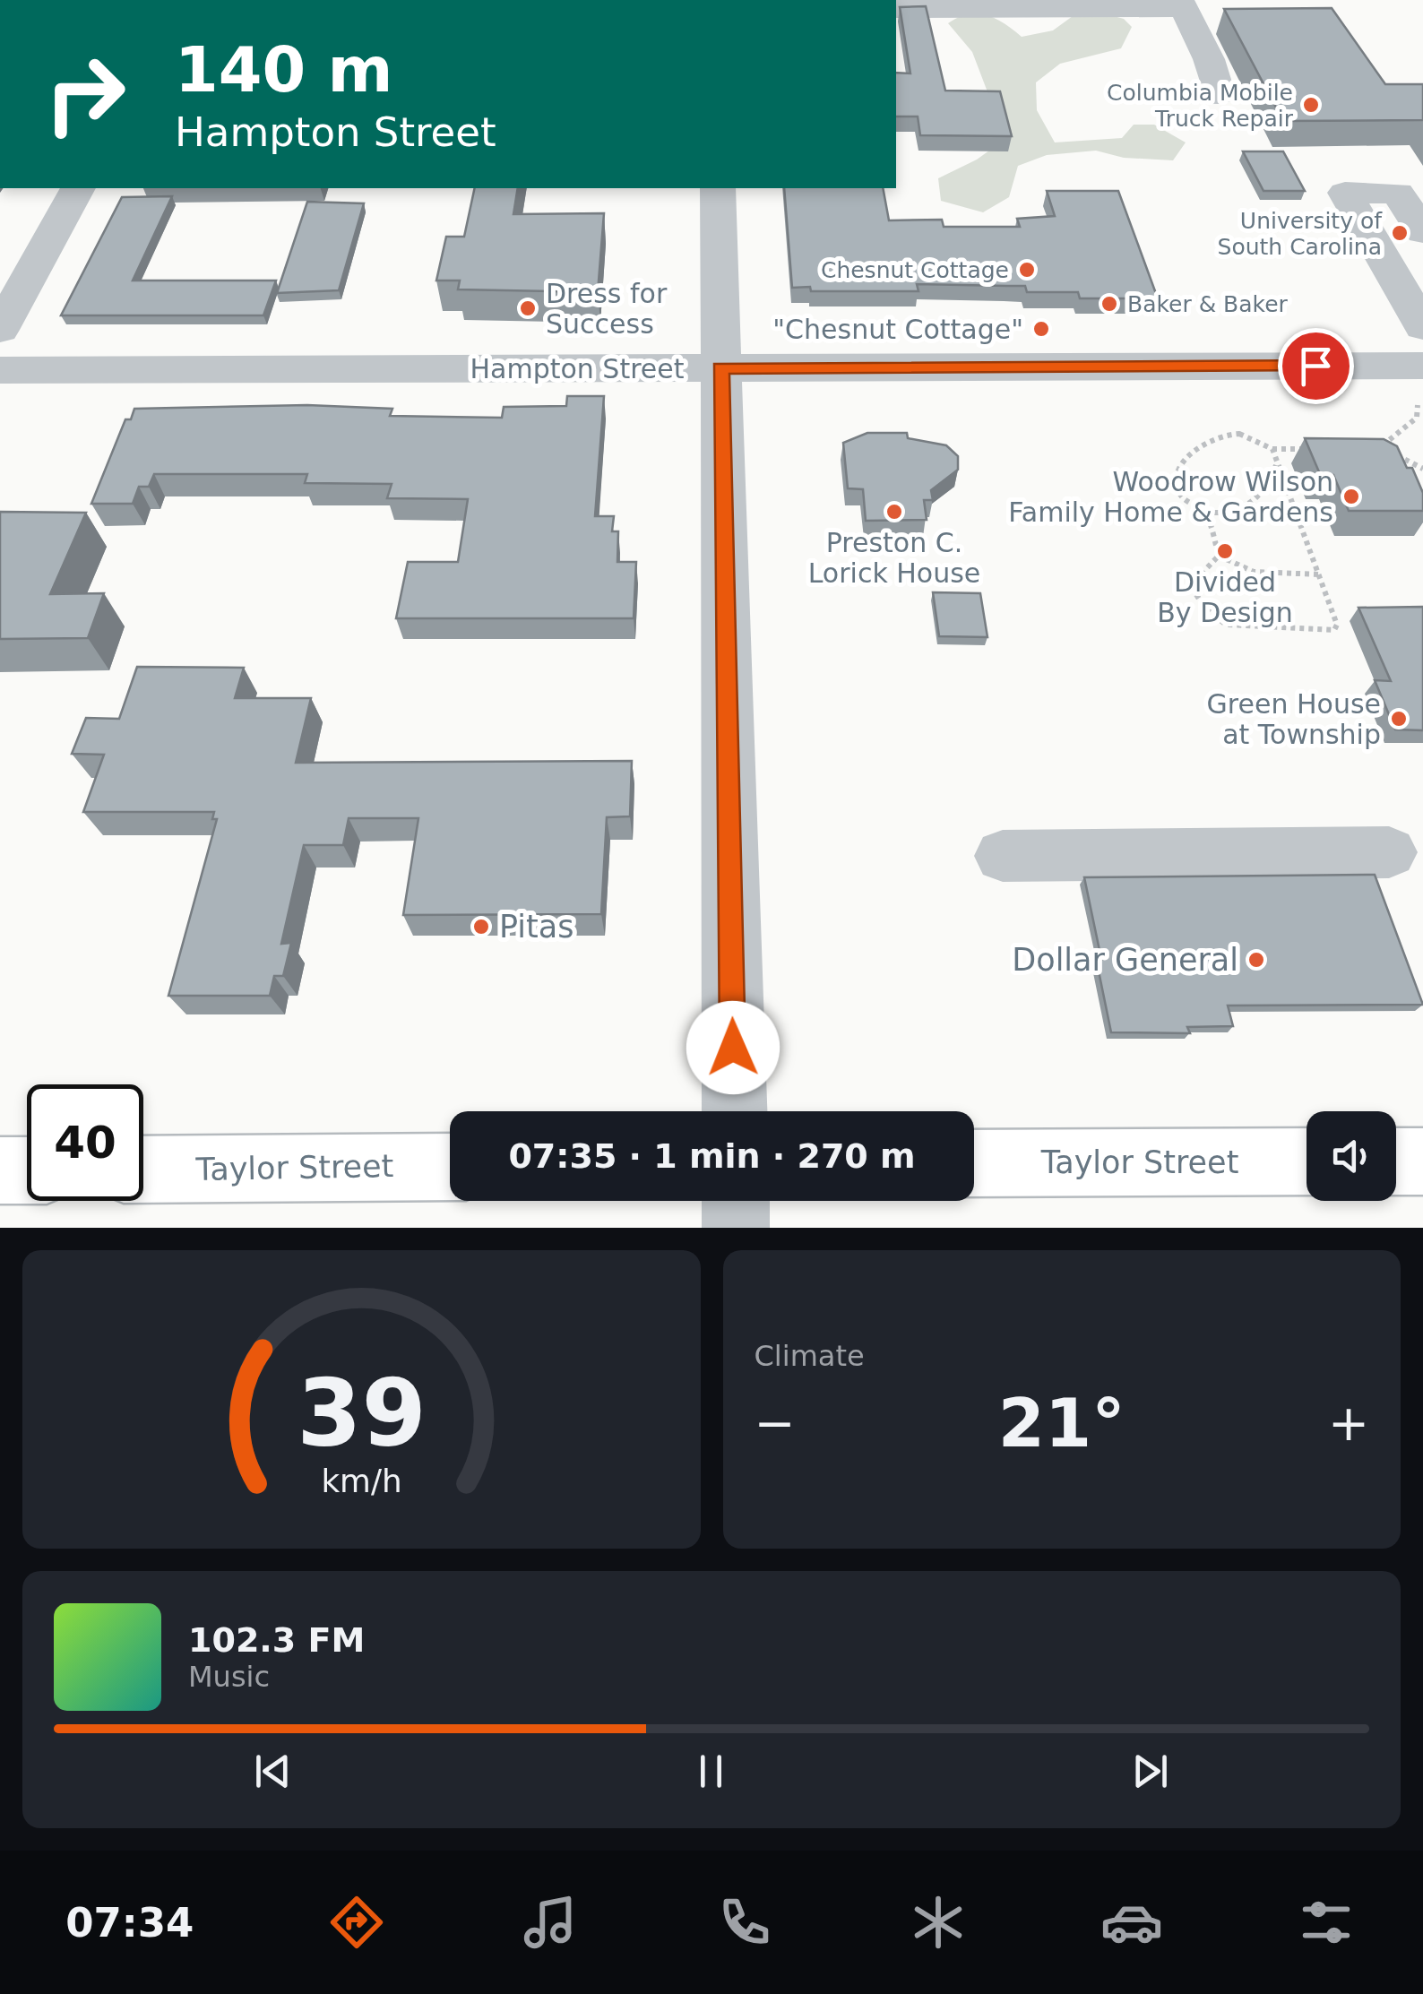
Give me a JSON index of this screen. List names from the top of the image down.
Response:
{
  "streets": {
    "main road": ["Taylor Street"],
    "street": ["Hampton Street"]
  },
  "places": [
    "Columbia Mobile Truck Repair",
    "University of South Carolina",
    "Chesnut Cottage",
    "Baker & Baker",
    "Dress for Success",
    "\"Chesnut Cottage\"",
    "Woodrow Wilson Family Home & Gardens",
    "Preston C. Lorick House",
    "Divided By Design",
    "Green House at Township",
    "Pitas",
    "Dollar General"
  ],
  "page": {
    "turn": ["140 m", "Hampton Street"],
    "limit": "40",
    "trip": "07:35 · 1 min · 270 m",
    "tile": "Climate",
    "heat": ["−", "21°", "+"],
    "song": ["102.3 FM", "Music"],
    "tabs": "07:34",
    "gauge": ["39", "km/h"]
  }
}
